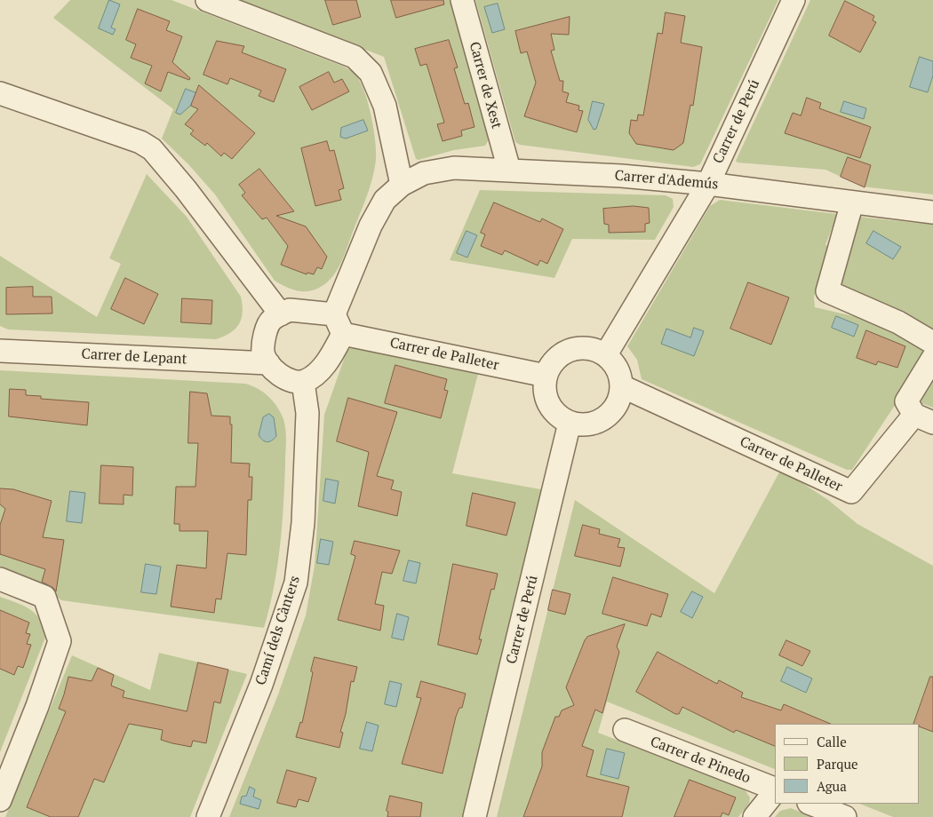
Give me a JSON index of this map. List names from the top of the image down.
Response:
{
  "streets": {
    "street": [
      "Carrer de Xest",
      "Carrer de Perú",
      "Carrer d'Ademús",
      "Carrer de Palleter",
      "Carrer de Lepant",
      "Camí dels Cànters",
      "Carrer de Pinedo"
    ]
  },
  "crossings": [
    ["Carrer de Xest", "Carrer d'Ademús"],
    ["Carrer de Perú", "Carrer d'Ademús"],
    ["Carrer de Perú", "Carrer de Palleter"],
    ["Carrer de Palleter", "Carrer de Lepant"],
    ["Carrer de Palleter", "Camí dels Cànters"],
    ["Carrer de Lepant", "Camí dels Cànters"]
  ],
  "legend": ["Calle", "Parque", "Agua"]
}
